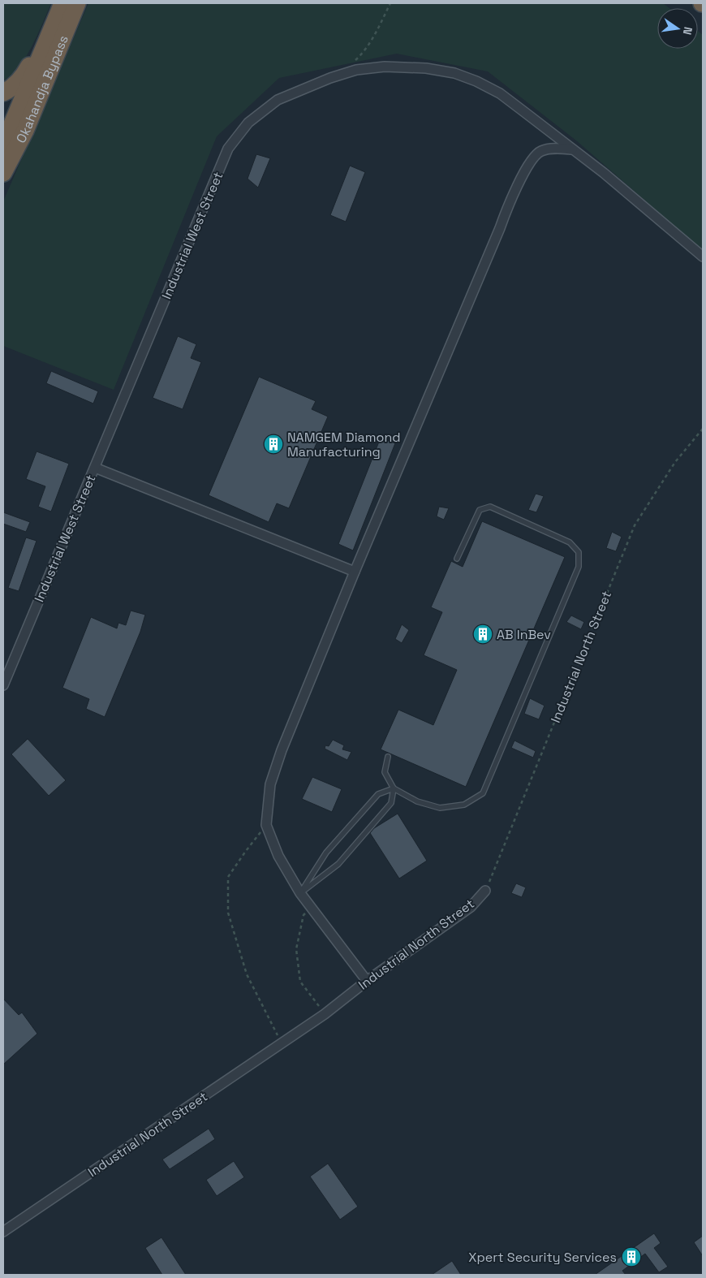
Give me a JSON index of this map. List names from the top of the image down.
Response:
{
  "streets": {
    "highway": ["Okahandja Bypass"],
    "street": ["Industrial West Street", "Industrial North Street"]
  },
  "places": {
    "building": ["NAMGEM Diamond Manufacturing", "AB InBev", "Xpert Security Services"]
  },
  "north": "right"
}
